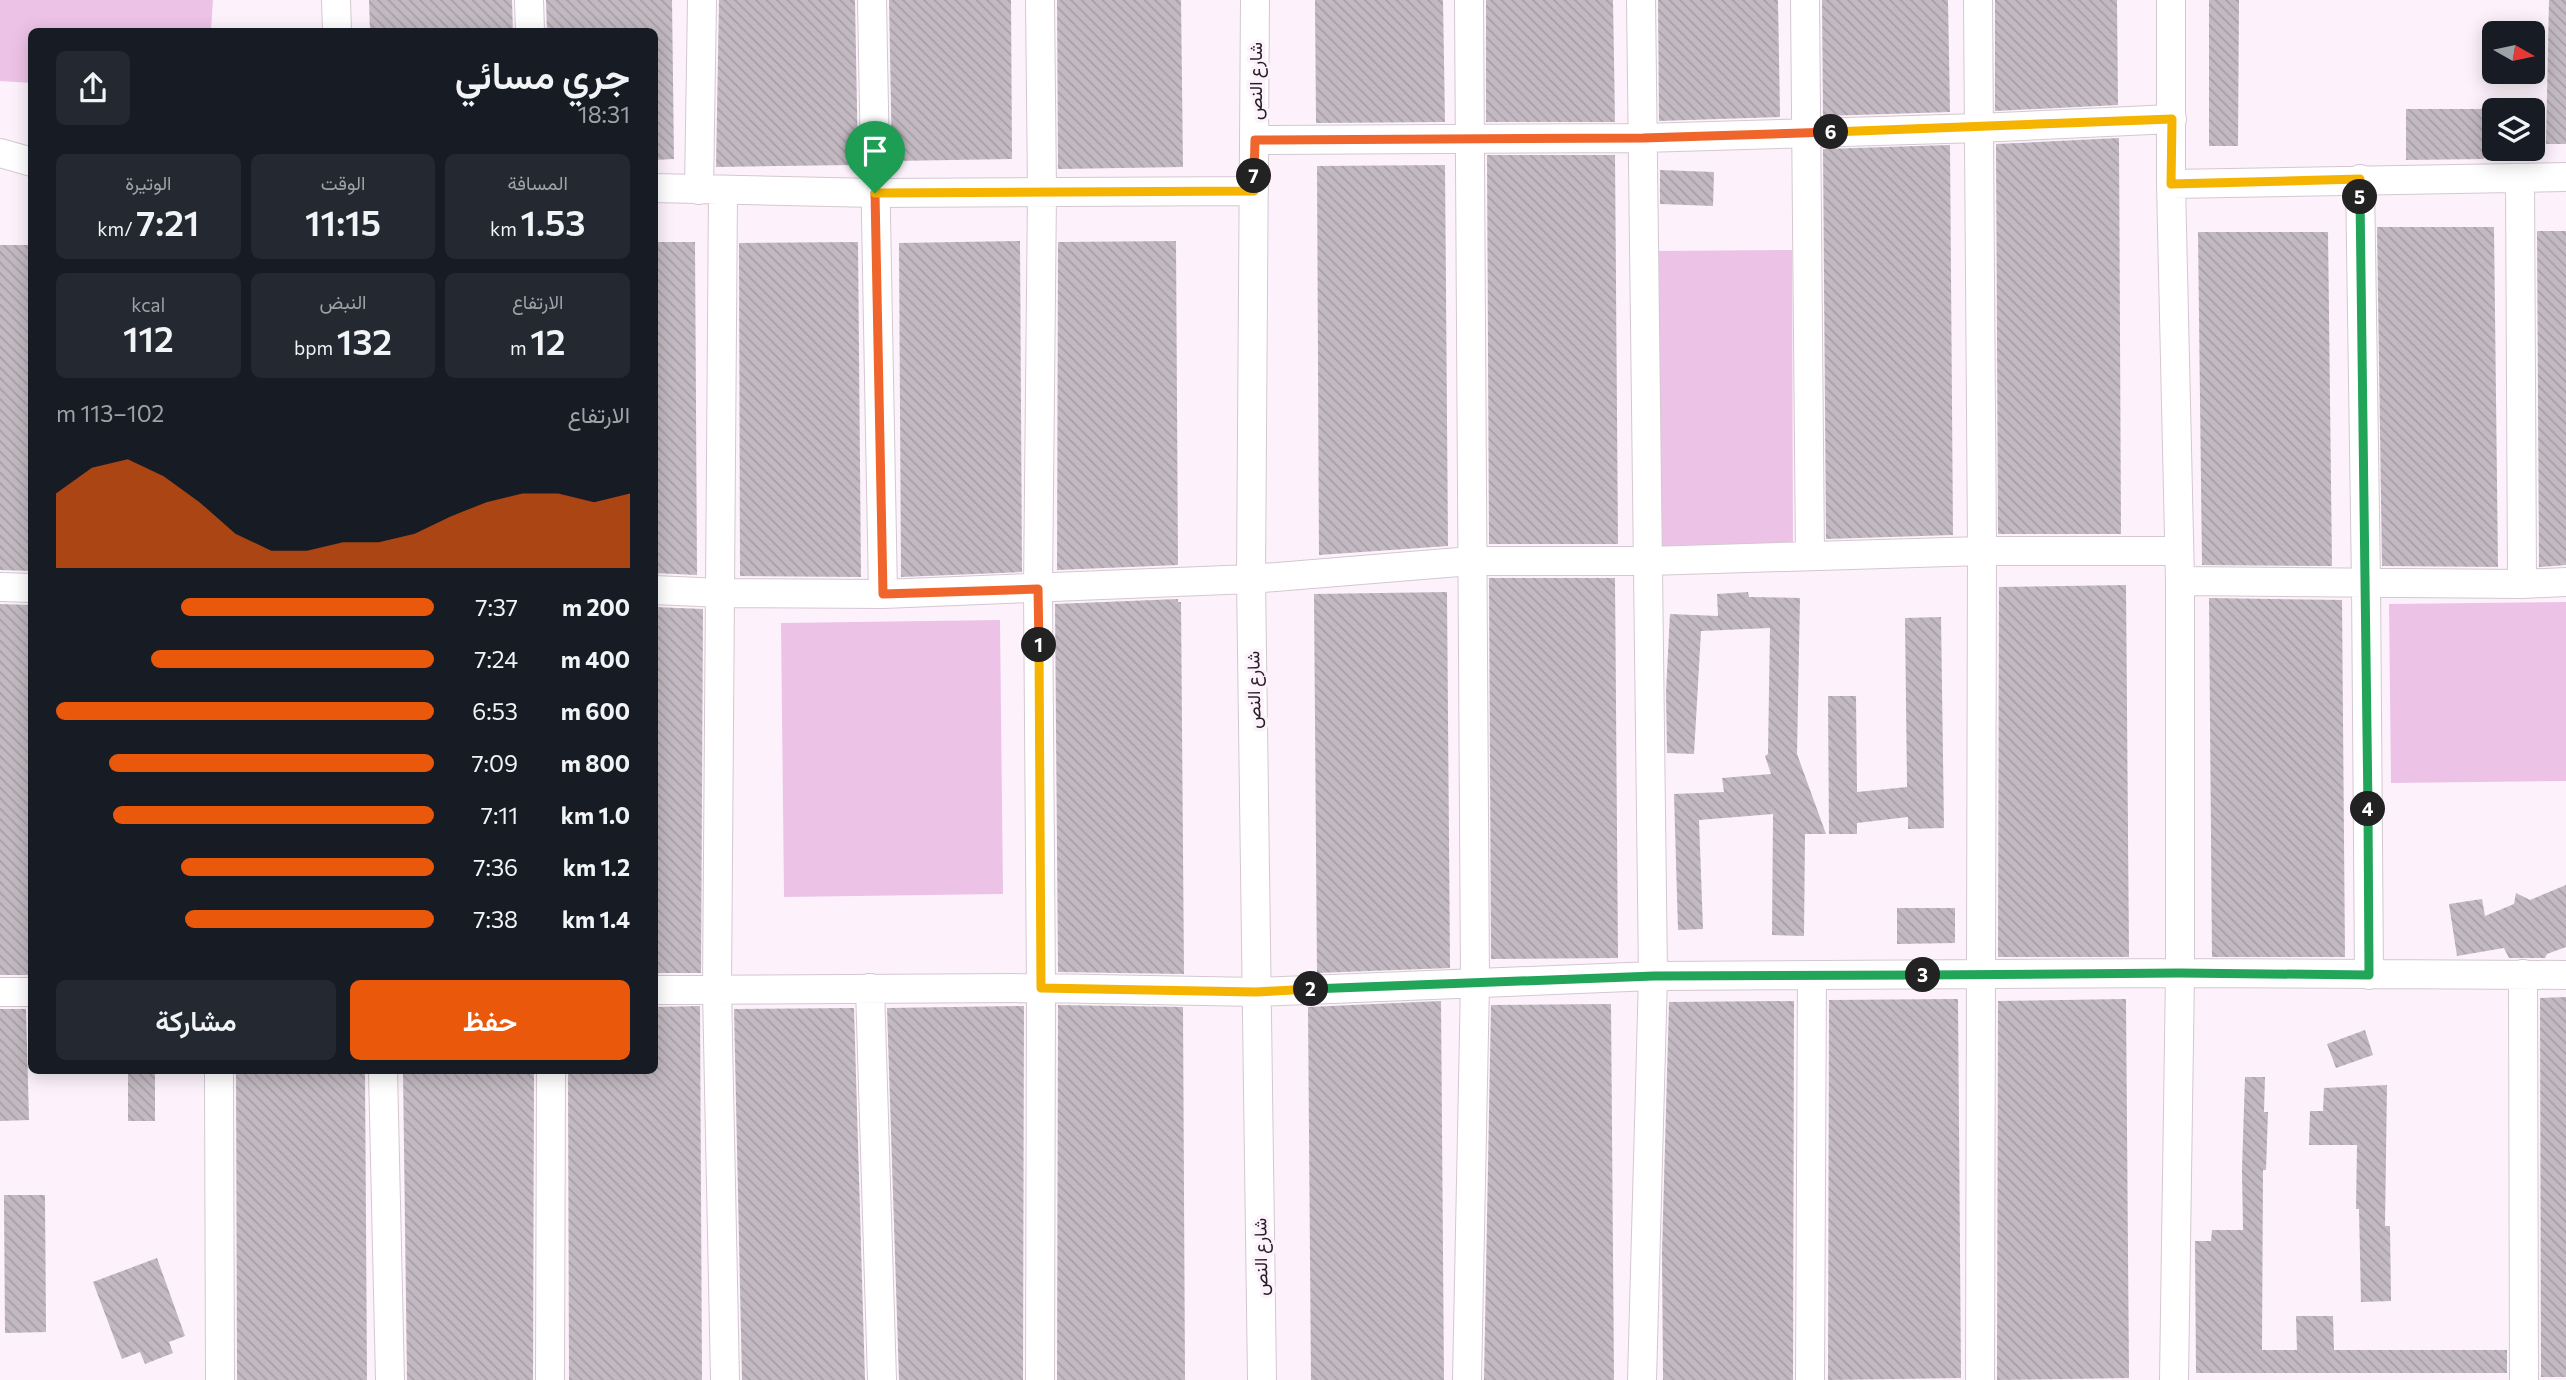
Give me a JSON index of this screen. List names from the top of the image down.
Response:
{
  "streets": {
    "street": ["شارع النص"]
  },
  "north": "right",
  "page": {
    "heading": ["جري مسائي", "18:31"],
    "pins": [
      "6",
      "7",
      "5",
      "1",
      "4",
      "3",
      "2"
    ],
    "stats": [
      ["المسافة", "1.53 km"],
      ["الوقت", "11:15"],
      ["الوتيرة", "7:21 /km"],
      ["الارتفاع", "12 m"],
      ["النبض", "132 bpm"],
      ["kcal", "112"]
    ],
    "chart": ["الارتفاع", "102–113 m"],
    "list": [
      {
        "name": "200 m",
        "note": "7:37"
      },
      {
        "name": "400 m",
        "note": "7:24"
      },
      {
        "name": "600 m",
        "note": "6:53"
      },
      {
        "name": "800 m",
        "note": "7:09"
      },
      {
        "name": "1.0 km",
        "note": "7:11"
      },
      {
        "name": "1.2 km",
        "note": "7:36"
      },
      {
        "name": "1.4 km",
        "note": "7:38"
      }
    ],
    "buttons": ["حفظ", "مشاركة"]
  }
}
